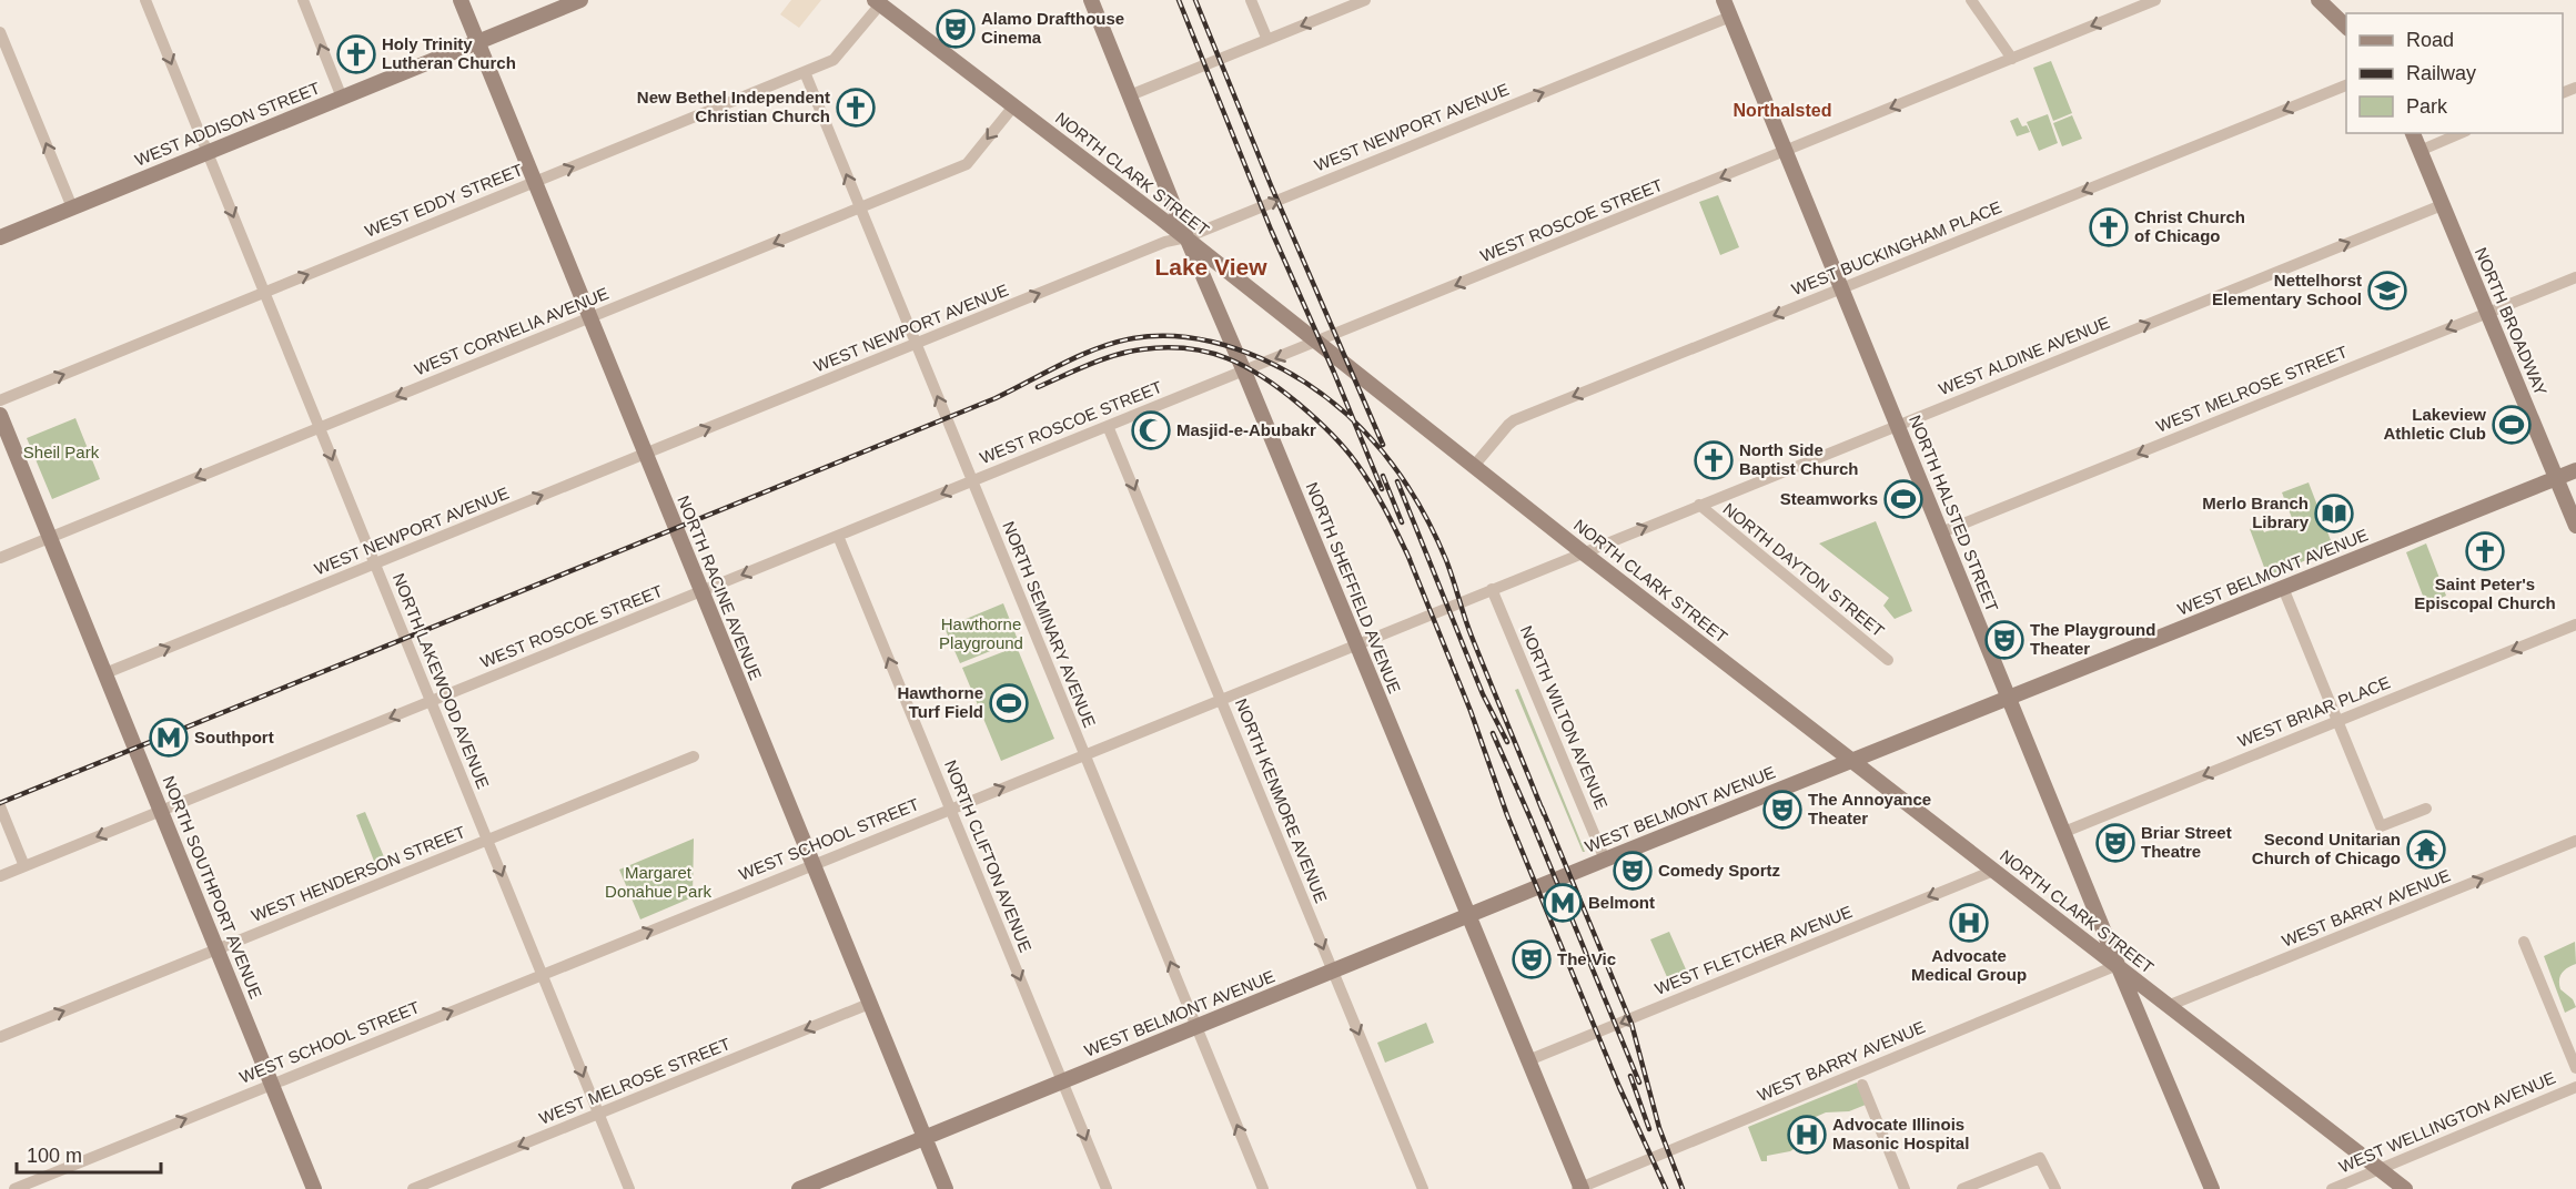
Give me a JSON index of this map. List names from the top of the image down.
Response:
{
  "streets": {
    "main road": [
      "WEST ADDISON STREET",
      "NORTH CLARK STREET",
      "NORTH BROADWAY",
      "NORTH HALSTED STREET",
      "WEST BELMONT AVENUE",
      "NORTH RACINE AVENUE",
      "NORTH SHEFFIELD AVENUE",
      "NORTH SOUTHPORT AVENUE"
    ],
    "street": [
      "WEST NEWPORT AVENUE",
      "WEST EDDY STREET",
      "WEST ROSCOE STREET",
      "WEST BUCKINGHAM PLACE",
      "WEST CORNELIA AVENUE",
      "WEST ALDINE AVENUE",
      "WEST MELROSE STREET",
      "NORTH DAYTON STREET",
      "NORTH SEMINARY AVENUE",
      "NORTH LAKEWOOD AVENUE",
      "WEST BRIAR PLACE",
      "NORTH WILTON AVENUE",
      "NORTH KENMORE AVENUE",
      "WEST SCHOOL STREET",
      "NORTH CLIFTON AVENUE",
      "WEST HENDERSON STREET",
      "WEST BARRY AVENUE",
      "WEST FLETCHER AVENUE",
      "WEST WELLINGTON AVENUE"
    ]
  },
  "crossings": [
    ["WEST ADDISON STREET", "NORTH RACINE AVENUE"],
    ["WEST ADDISON STREET", "NORTH LAKEWOOD AVENUE"],
    ["WEST NEWPORT AVENUE", "NORTH CLARK STREET"],
    ["WEST NEWPORT AVENUE", "NORTH HALSTED STREET"],
    ["WEST NEWPORT AVENUE", "NORTH RACINE AVENUE"],
    ["WEST NEWPORT AVENUE", "NORTH SHEFFIELD AVENUE"],
    ["WEST NEWPORT AVENUE", "NORTH SEMINARY AVENUE"],
    ["WEST NEWPORT AVENUE", "NORTH LAKEWOOD AVENUE"],
    ["WEST NEWPORT AVENUE", "NORTH SOUTHPORT AVENUE"],
    ["NORTH CLARK STREET", "WEST EDDY STREET"],
    ["NORTH CLARK STREET", "WEST ROSCOE STREET"],
    ["NORTH CLARK STREET", "WEST BUCKINGHAM PLACE"],
    ["NORTH CLARK STREET", "WEST CORNELIA AVENUE"],
    ["NORTH CLARK STREET", "WEST ALDINE AVENUE"],
    ["NORTH CLARK STREET", "NORTH HALSTED STREET"],
    ["NORTH CLARK STREET", "WEST BELMONT AVENUE"],
    ["NORTH CLARK STREET", "NORTH SHEFFIELD AVENUE"],
    ["NORTH CLARK STREET", "WEST SCHOOL STREET"],
    ["NORTH CLARK STREET", "WEST BARRY AVENUE"],
    ["NORTH CLARK STREET", "WEST FLETCHER AVENUE"],
    ["NORTH CLARK STREET", "WEST WELLINGTON AVENUE"],
    ["WEST EDDY STREET", "NORTH RACINE AVENUE"],
    ["WEST EDDY STREET", "NORTH SEMINARY AVENUE"],
    ["WEST EDDY STREET", "NORTH LAKEWOOD AVENUE"],
    ["WEST ROSCOE STREET", "NORTH HALSTED STREET"],
    ["WEST ROSCOE STREET", "NORTH RACINE AVENUE"],
    ["WEST ROSCOE STREET", "NORTH SHEFFIELD AVENUE"],
    ["WEST ROSCOE STREET", "NORTH SEMINARY AVENUE"],
    ["WEST ROSCOE STREET", "NORTH LAKEWOOD AVENUE"],
    ["WEST ROSCOE STREET", "NORTH KENMORE AVENUE"],
    ["WEST ROSCOE STREET", "NORTH CLIFTON AVENUE"],
    ["WEST ROSCOE STREET", "NORTH SOUTHPORT AVENUE"],
    ["WEST BUCKINGHAM PLACE", "NORTH HALSTED STREET"],
    ["NORTH BROADWAY", "WEST ALDINE AVENUE"],
    ["NORTH BROADWAY", "WEST MELROSE STREET"],
    ["NORTH BROADWAY", "WEST BELMONT AVENUE"],
    ["WEST CORNELIA AVENUE", "NORTH RACINE AVENUE"],
    ["WEST CORNELIA AVENUE", "NORTH SEMINARY AVENUE"],
    ["WEST CORNELIA AVENUE", "NORTH LAKEWOOD AVENUE"],
    ["WEST CORNELIA AVENUE", "NORTH SOUTHPORT AVENUE"],
    ["WEST ALDINE AVENUE", "NORTH HALSTED STREET"],
    ["WEST ALDINE AVENUE", "NORTH DAYTON STREET"],
    ["WEST ALDINE AVENUE", "WEST SCHOOL STREET"],
    ["WEST MELROSE STREET", "NORTH HALSTED STREET"],
    ["WEST MELROSE STREET", "NORTH RACINE AVENUE"],
    ["WEST MELROSE STREET", "NORTH LAKEWOOD AVENUE"],
    ["NORTH HALSTED STREET", "WEST BELMONT AVENUE"],
    ["NORTH HALSTED STREET", "WEST BRIAR PLACE"],
    ["NORTH HALSTED STREET", "WEST BARRY AVENUE"],
    ["WEST BELMONT AVENUE", "NORTH RACINE AVENUE"],
    ["WEST BELMONT AVENUE", "NORTH SHEFFIELD AVENUE"],
    ["WEST BELMONT AVENUE", "NORTH SEMINARY AVENUE"],
    ["WEST BELMONT AVENUE", "NORTH WILTON AVENUE"],
    ["WEST BELMONT AVENUE", "NORTH KENMORE AVENUE"],
    ["WEST BELMONT AVENUE", "NORTH CLIFTON AVENUE"],
    ["NORTH RACINE AVENUE", "WEST SCHOOL STREET"],
    ["NORTH SHEFFIELD AVENUE", "WEST SCHOOL STREET"],
    ["NORTH SHEFFIELD AVENUE", "WEST BARRY AVENUE"],
    ["NORTH SHEFFIELD AVENUE", "WEST FLETCHER AVENUE"],
    ["NORTH SEMINARY AVENUE", "WEST SCHOOL STREET"],
    ["NORTH LAKEWOOD AVENUE", "WEST SCHOOL STREET"],
    ["NORTH LAKEWOOD AVENUE", "WEST HENDERSON STREET"],
    ["NORTH WILTON AVENUE", "WEST SCHOOL STREET"],
    ["NORTH KENMORE AVENUE", "WEST SCHOOL STREET"],
    ["WEST SCHOOL STREET", "NORTH CLIFTON AVENUE"],
    ["WEST SCHOOL STREET", "NORTH SOUTHPORT AVENUE"],
    ["WEST HENDERSON STREET", "NORTH SOUTHPORT AVENUE"]
  ],
  "one_way": [
    "WEST NEWPORT AVENUE",
    "WEST EDDY STREET",
    "WEST ROSCOE STREET",
    "WEST BUCKINGHAM PLACE",
    "WEST CORNELIA AVENUE",
    "WEST ALDINE AVENUE",
    "WEST MELROSE STREET",
    "NORTH SEMINARY AVENUE",
    "NORTH LAKEWOOD AVENUE",
    "WEST BRIAR PLACE",
    "NORTH KENMORE AVENUE",
    "WEST SCHOOL STREET",
    "WEST BARRY AVENUE",
    "WEST FLETCHER AVENUE"
  ],
  "districts": ["Northalsted", "Lake View"],
  "parks": ["Sheil Park", "Hawthorne Playground", "Margaret Donahue Park"],
  "places": {
    "theatre": [
      "Alamo Drafthouse Cinema",
      "The Playground Theater",
      "The Annoyance Theater",
      "Briar Street Theatre",
      "Comedy Sportz",
      "The Vic"
    ],
    "church": [
      "Holy Trinity Lutheran Church",
      "New Bethel Independent Christian Church",
      "Christ Church of Chicago",
      "North Side Baptist Church",
      "Saint Peter's Episcopal Church"
    ],
    "school or university": ["Nettelhorst Elementary School"],
    "sports": ["Lakeview Athletic Club", "Steamworks", "Hawthorne Turf Field"],
    "mosque": ["Masjid-e-Abubakr"],
    "library": ["Merlo Branch Library"],
    "metro station": ["Southport", "Belmont"],
    "temple": ["Second Unitarian Church of Chicago"],
    "hospital": ["Advocate Medical Group", "Advocate Illinois Masonic Hospital"]
  },
  "legend": ["Road", "Railway", "Park"],
  "scale_bar": "100 m"
}
